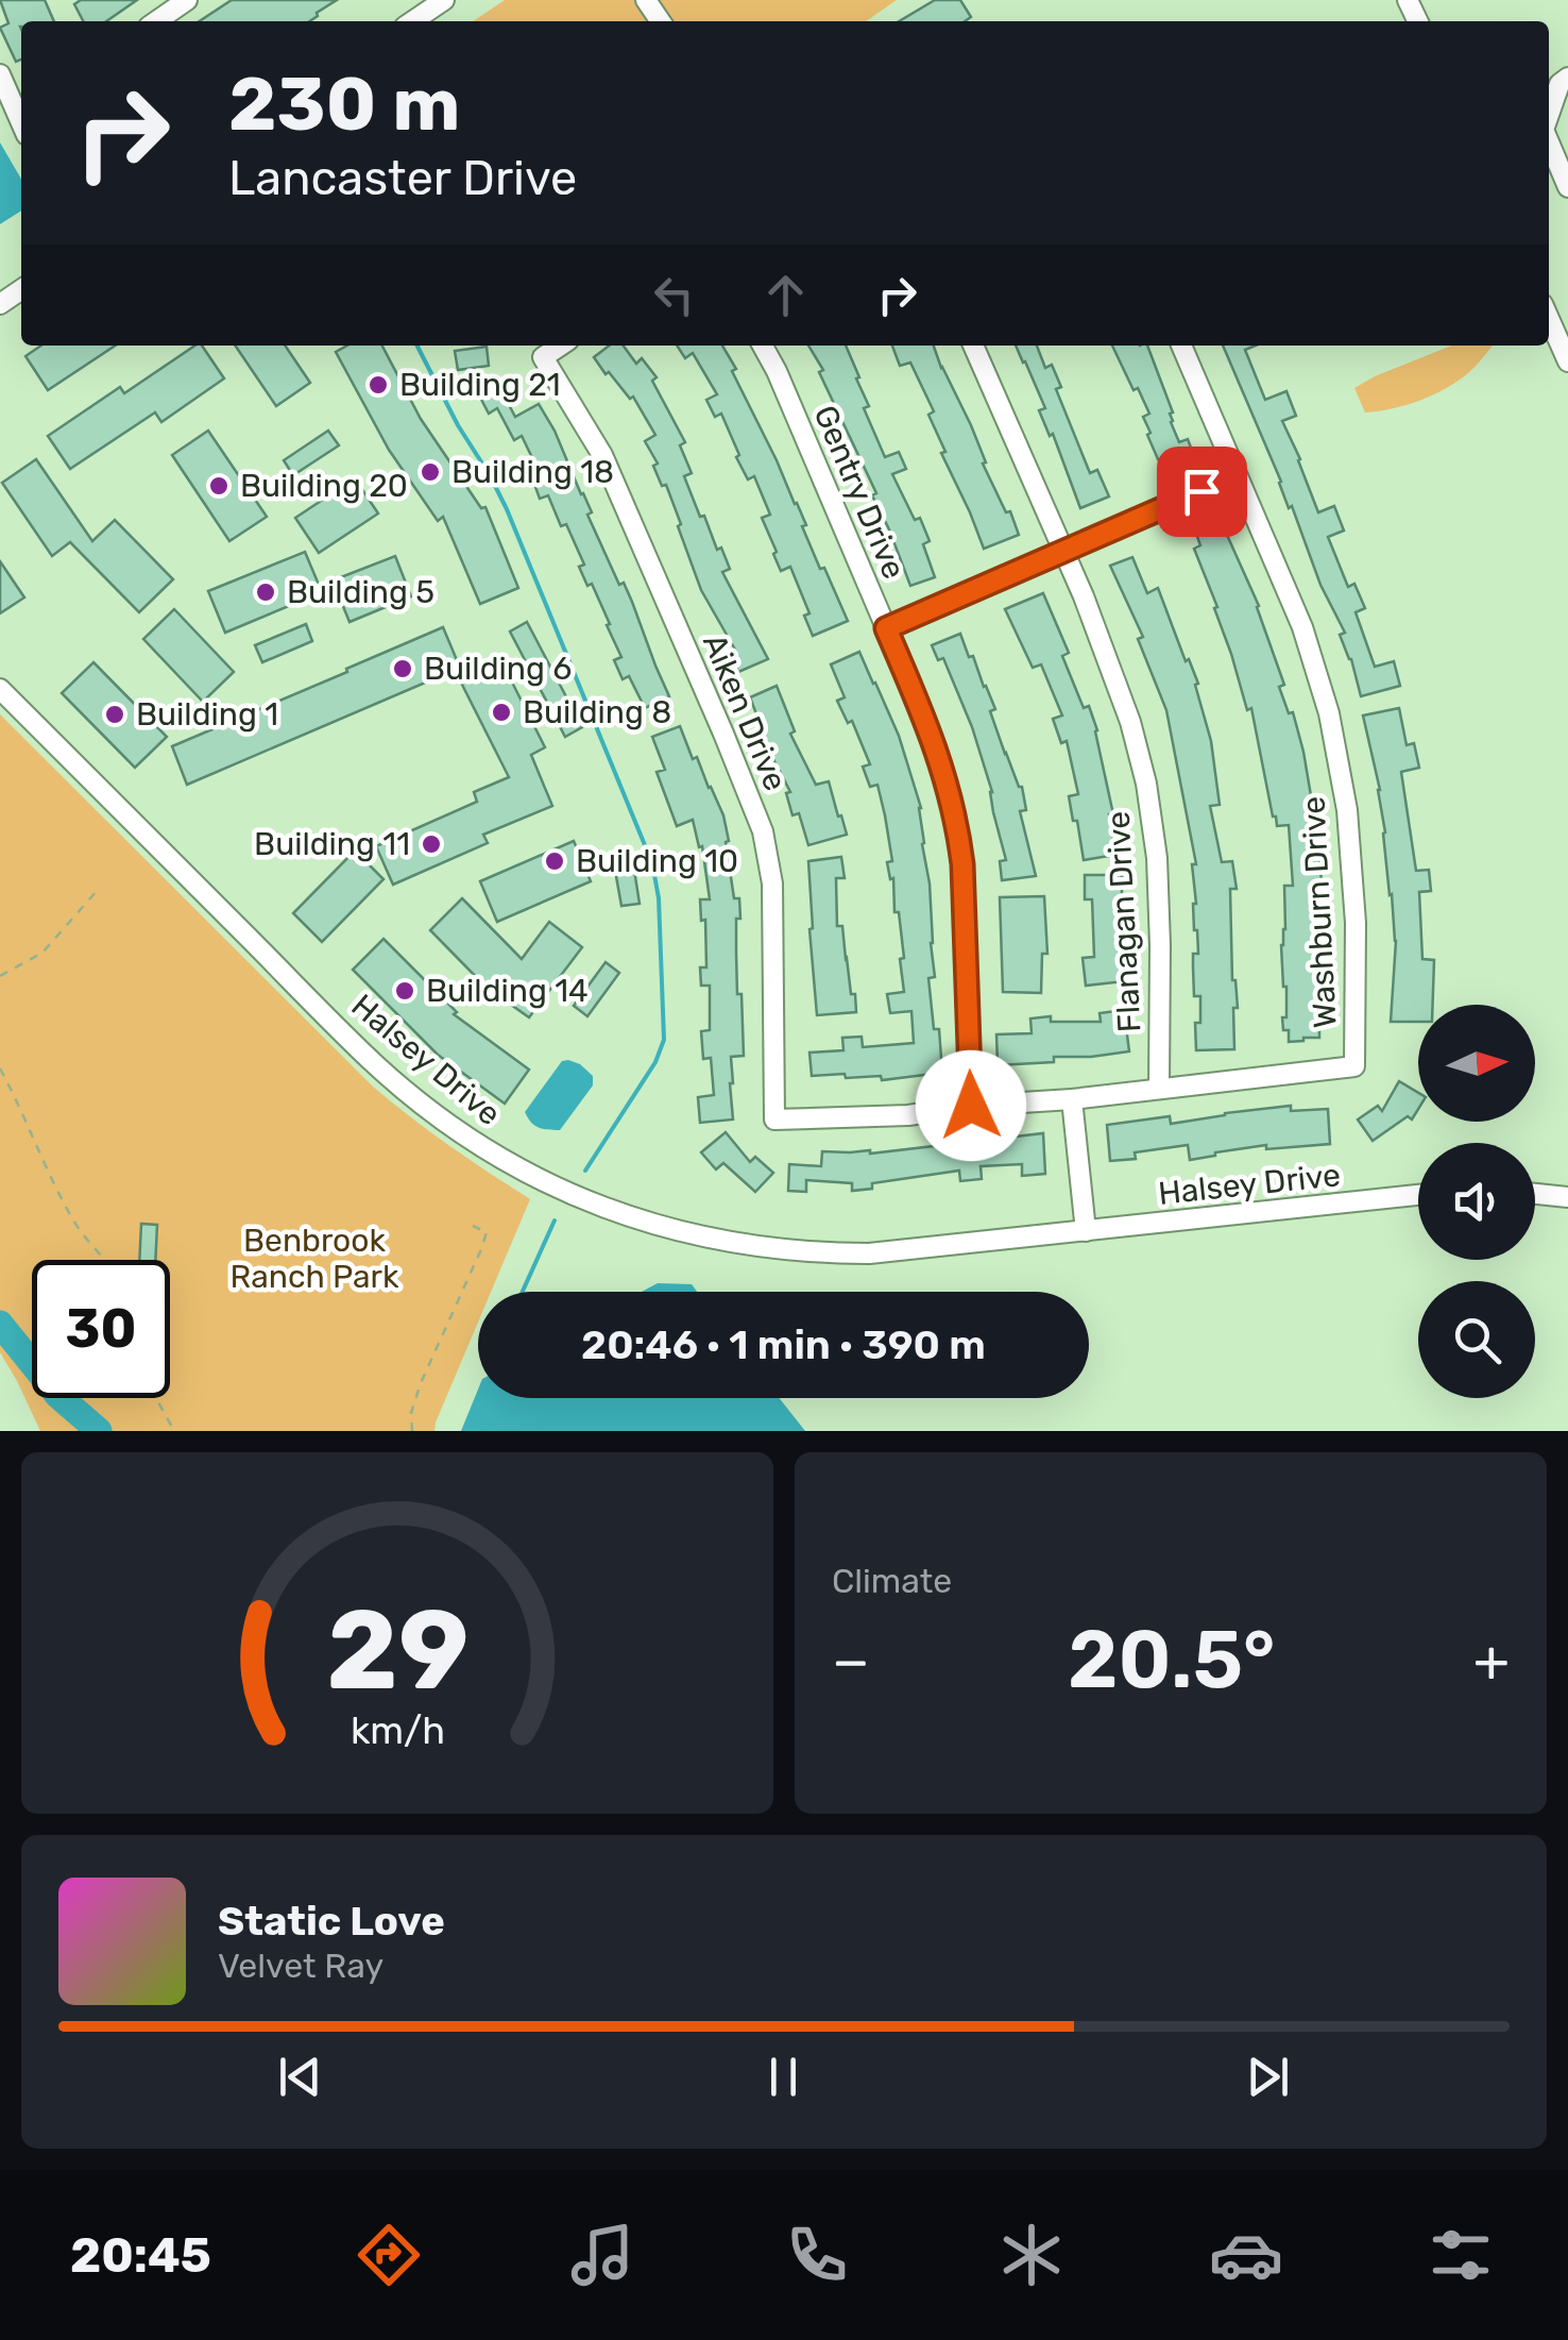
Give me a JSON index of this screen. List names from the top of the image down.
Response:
{
  "streets": {
    "street": [
      "Gentry Drive",
      "Aiken Drive",
      "Washburn Drive",
      "Flanagan Drive",
      "Halsey Drive"
    ]
  },
  "crossings": [
    ["Gentry Drive", "Aiken Drive"],
    ["Washburn Drive", "Flanagan Drive"]
  ],
  "parks": ["Benbrook Ranch Park"],
  "places": [
    "Building 21",
    "Building 18",
    "Building 20",
    "Building 5",
    "Building 6",
    "Building 8",
    "Building 1",
    "Building 11",
    "Building 10",
    "Building 14"
  ],
  "north": "right",
  "page": {
    "turn": ["230 m", "Lancaster Drive"],
    "limit": "30",
    "trip": "20:46 · 1 min · 390 m",
    "tile": "Climate",
    "heat": ["−", "20.5°", "+"],
    "song": ["Static Love", "Velvet Ray"],
    "tabs": "20:45",
    "gauge": ["29", "km/h"]
  }
}
